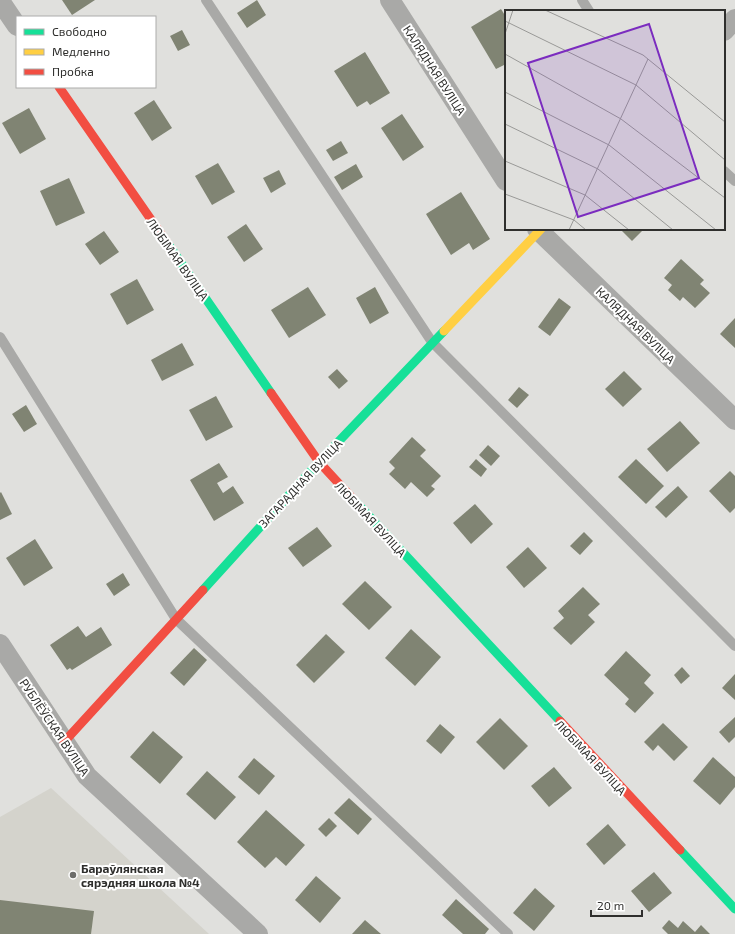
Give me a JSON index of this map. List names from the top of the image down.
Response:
{
  "streets": {
    "street": [
      "КАЛЯДНАЯ ВУЛІЦА",
      "ЛЮБІМАЯ ВУЛІЦА",
      "ЗАГАРАДНАЯ ВУЛІЦА",
      "РУБЛЁЎСКАЯ ВУЛІЦА"
    ]
  },
  "crossings": [
    ["КАЛЯДНАЯ ВУЛІЦА", "ЗАГАРАДНАЯ ВУЛІЦА"],
    ["ЛЮБІМАЯ ВУЛІЦА", "ЗАГАРАДНАЯ ВУЛІЦА"],
    ["ЗАГАРАДНАЯ ВУЛІЦА", "РУБЛЁЎСКАЯ ВУЛІЦА"]
  ],
  "places": ["Бараўлянская сярэдняя школа №4"],
  "legend": ["Свободно", "Медленно", "Пробка"],
  "scale_bar": "20 m"
}
